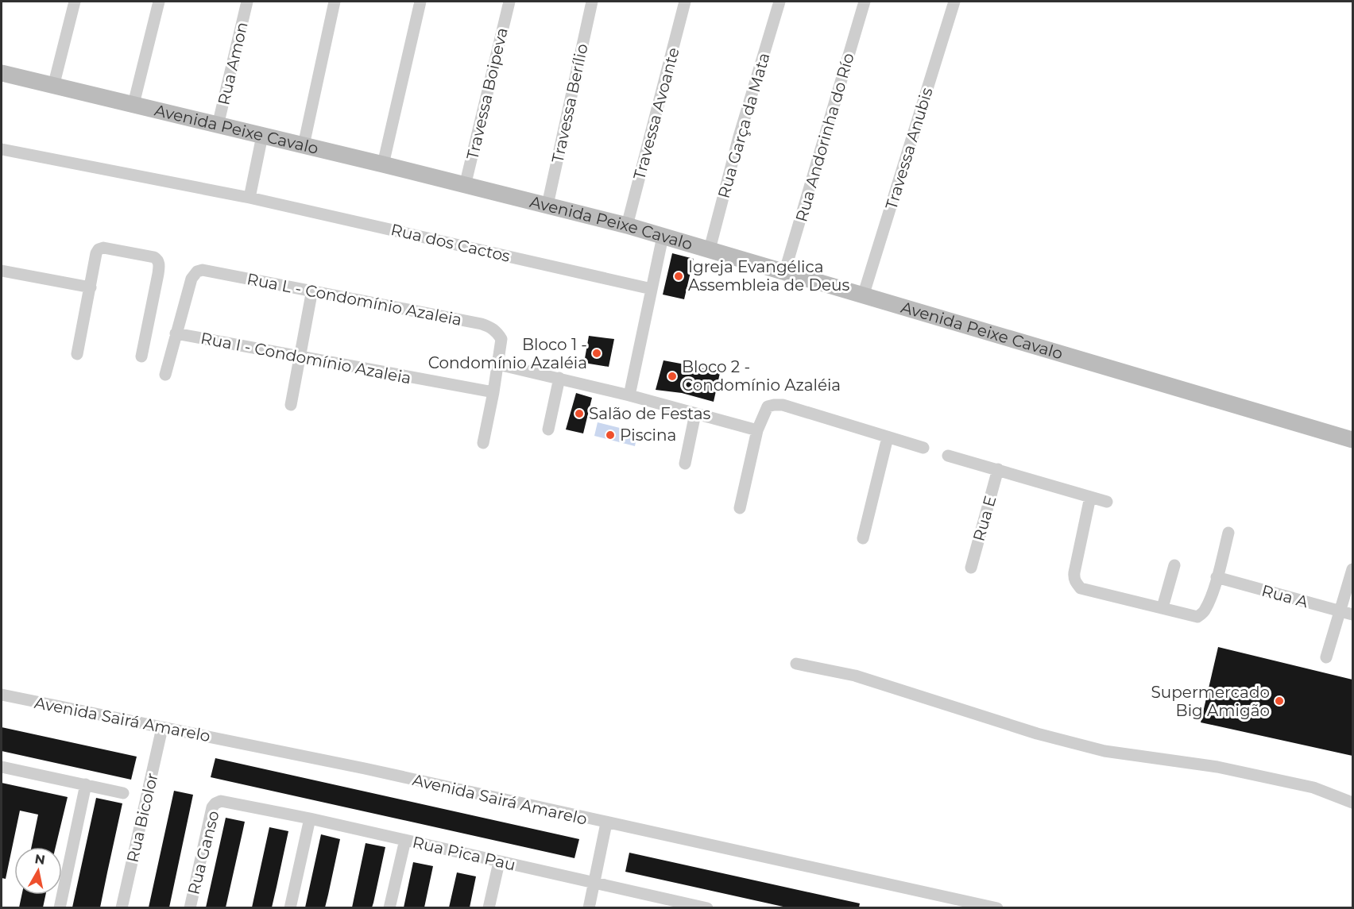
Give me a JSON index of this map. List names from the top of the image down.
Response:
{
  "streets": {
    "street": [
      "Rua Amon",
      "Travessa Boipeva",
      "Travessa Berílio",
      "Travessa Avoante",
      "Rua Garça da Mata",
      "Avenida Peixe Cavalo",
      "Rua Andorinha do Río",
      "Travessa Anubis",
      "Rua dos Cactos",
      "Rua L - Condomínio Azaleia",
      "Rua I - Condomínio Azaleia",
      "Rua E",
      "Rua A",
      "Avenida Sairá Amarelo",
      "Rua Bicolor",
      "Rua Ganso",
      "Rua Pica Pau"
    ]
  },
  "crossings": [
    ["Rua Amon", "Avenida Peixe Cavalo"],
    ["Travessa Boipeva", "Avenida Peixe Cavalo"],
    ["Travessa Berílio", "Avenida Peixe Cavalo"],
    ["Travessa Avoante", "Avenida Peixe Cavalo"],
    ["Rua Garça da Mata", "Avenida Peixe Cavalo"],
    ["Avenida Peixe Cavalo", "Rua Andorinha do Río"],
    ["Avenida Peixe Cavalo", "Travessa Anubis"],
    ["Rua L - Condomínio Azaleia", "Rua I - Condomínio Azaleia"],
    ["Avenida Sairá Amarelo", "Rua Bicolor"],
    ["Rua Ganso", "Rua Pica Pau"]
  ],
  "places": [
    "Igreja Evangélica Assembleia de Deus",
    "Bloco 1 - Condomínio Azaléia",
    "Bloco 2 - Condomínio Azaléia",
    "Salão de Festas",
    "Piscina",
    "Supermercado Big Amigão"
  ],
  "north": "top"
}
